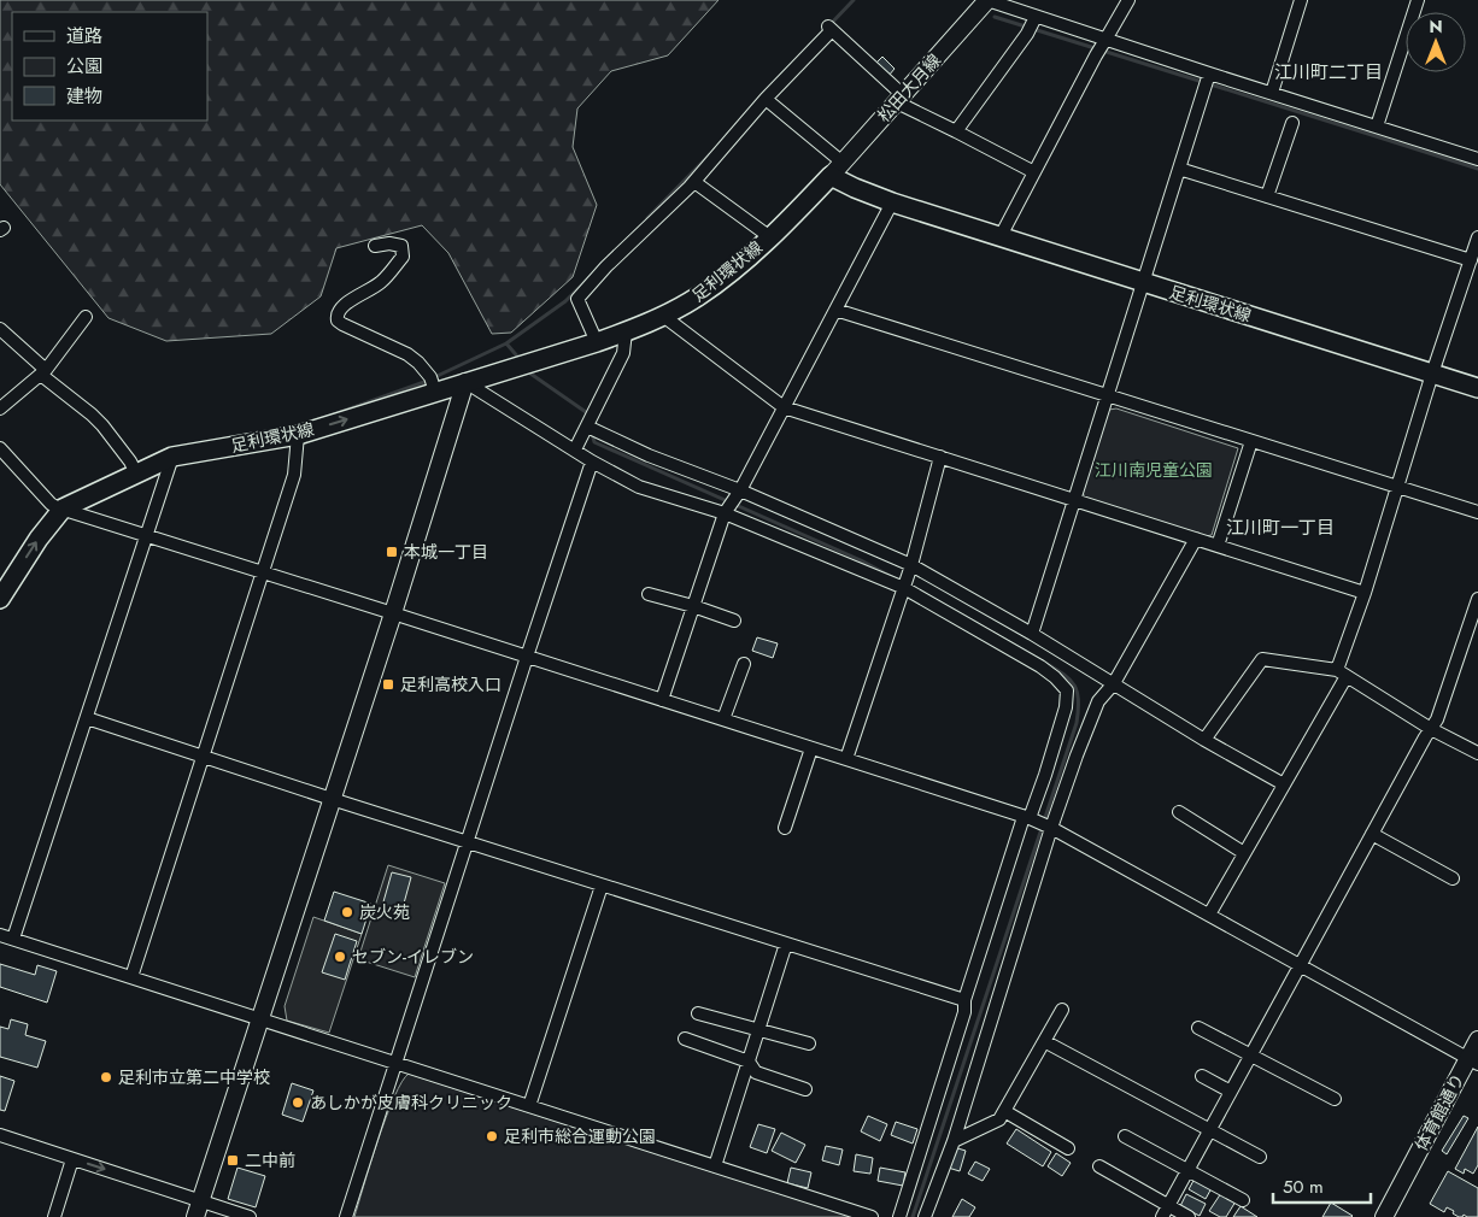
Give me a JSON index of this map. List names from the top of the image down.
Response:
{
  "streets": {
    "main road": ["足利環状線"],
    "street": ["松田大月線", "体育館通り"]
  },
  "crossings": [
    ["松田大月線", "足利環状線"]
  ],
  "districts": ["江川町二丁目", "江川町一丁目"],
  "parks": ["江川南児童公園"],
  "places": {
    "transit": ["本城一丁目", "足利高校入口", "二中前"],
    "other": [
      "炭火苑",
      "セブン-イレブン",
      "足利市立第二中学校",
      "あしかが皮膚科クリニック",
      "足利市総合運動公園"
    ]
  },
  "legend": ["道路", "公園", "建物"],
  "scale_bar": "50 m",
  "north": "top"
}
